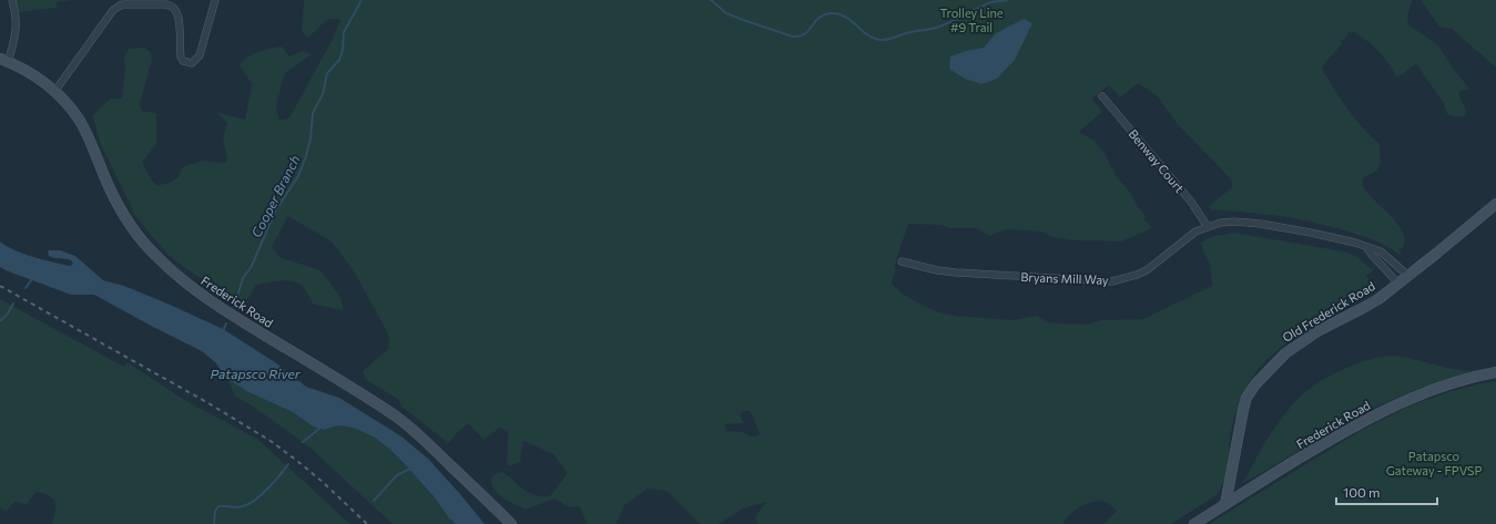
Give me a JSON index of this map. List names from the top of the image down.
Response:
{
  "streets": {
    "main road": ["Frederick Road", "Old Frederick Road"],
    "street": ["Benway Court", "Bryans Mill Way"]
  },
  "crossings": [
    ["Benway Court", "Bryans Mill Way"],
    ["Bryans Mill Way", "Old Frederick Road"],
    ["Frederick Road", "Old Frederick Road"]
  ],
  "water": ["Cooper Branch", "Patapsco River"],
  "parks": ["Trolley Line #9 Trail", "Patapsco Gateway - FPVSP"],
  "scale_bar": "100 m"
}
